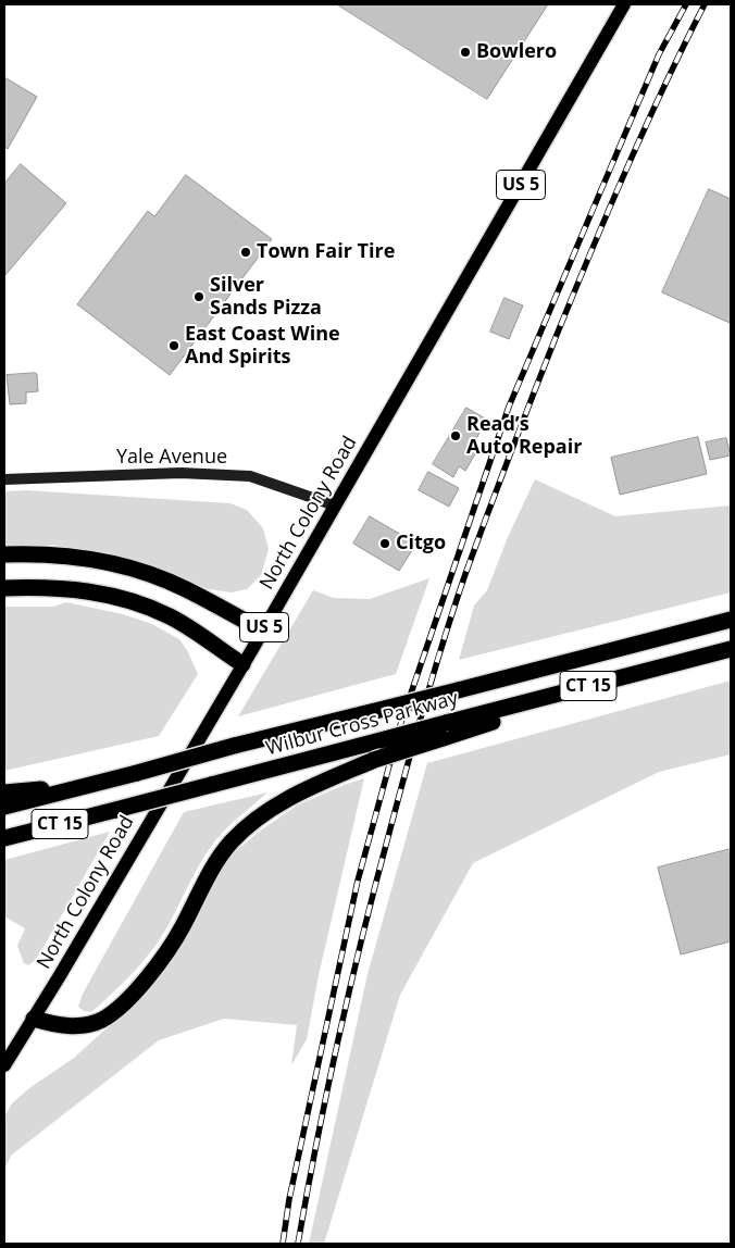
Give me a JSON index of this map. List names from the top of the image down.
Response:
{
  "streets": {
    "highway": ["CT 15", "Wilbur Cross Parkway"],
    "main road": ["US 5", "North Colony Road"],
    "street": ["Yale Avenue"]
  },
  "crossings": [
    ["Yale Avenue", "North Colony Road"],
    ["CT 15", "Wilbur Cross Parkway"]
  ],
  "places": [
    "Bowlero",
    "Town Fair Tire",
    "Silver Sands Pizza",
    "East Coast Wine And Spirits",
    "Read’s Auto Repair",
    "Citgo"
  ]
}
